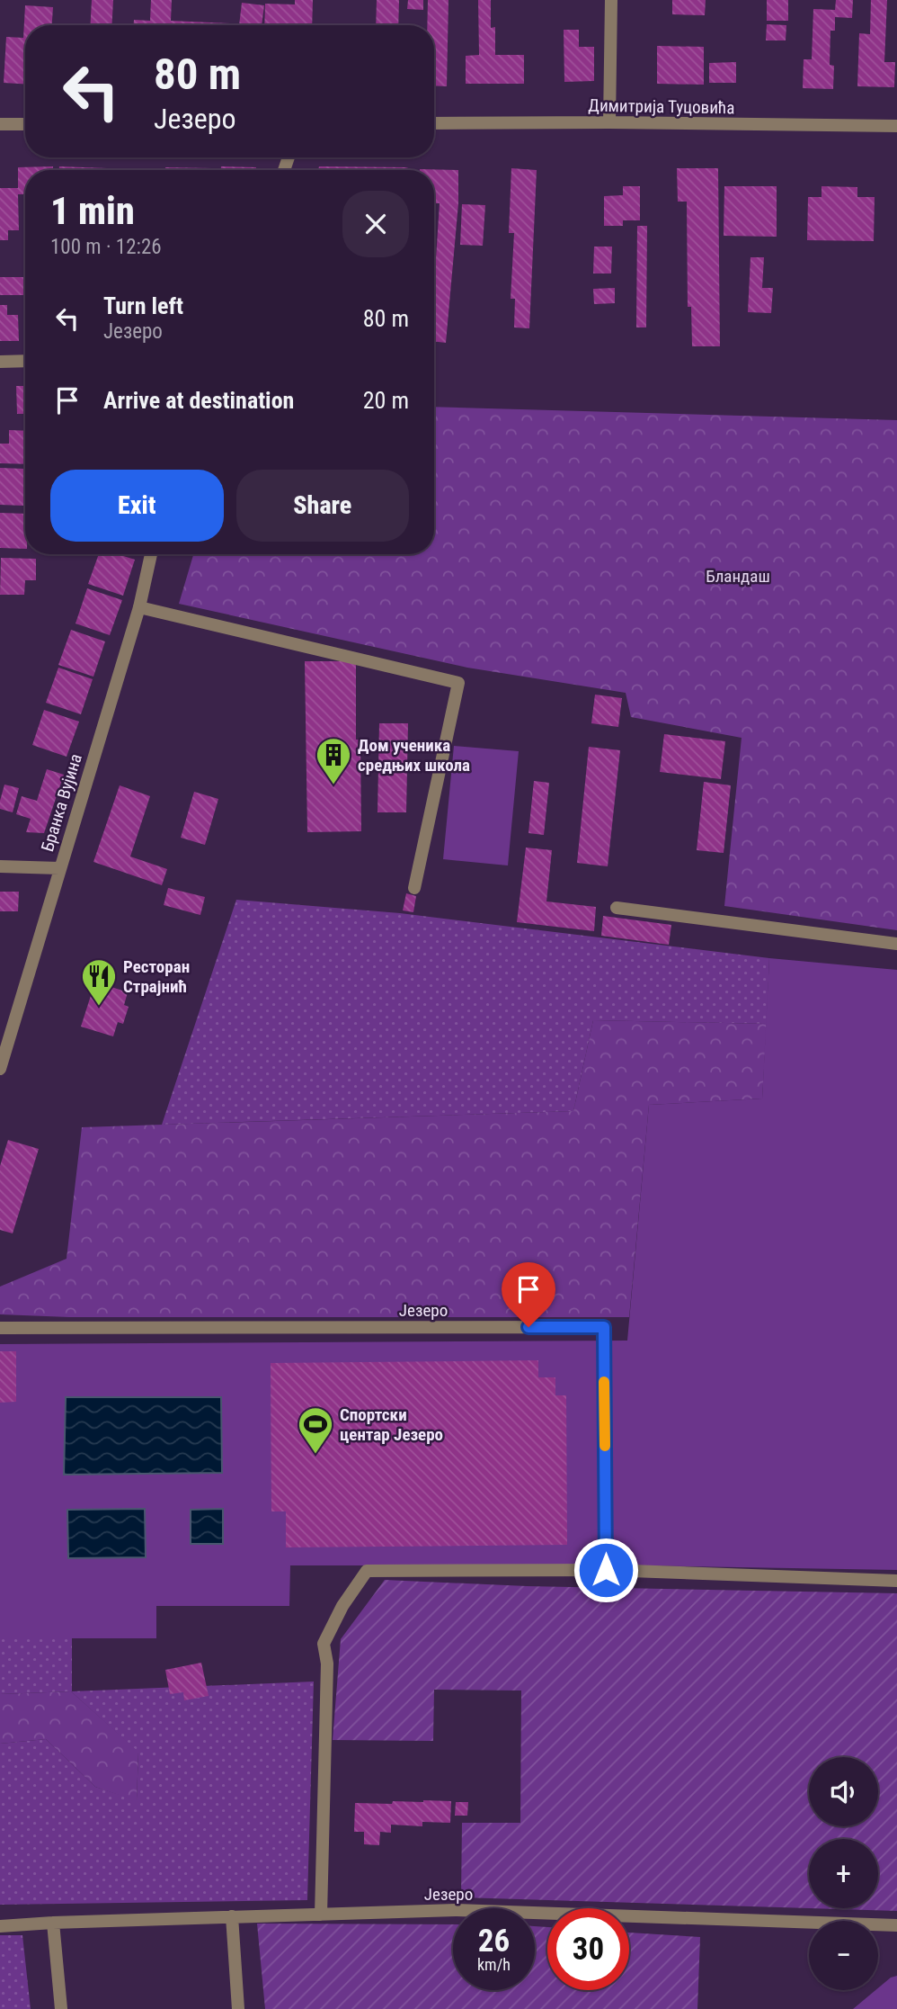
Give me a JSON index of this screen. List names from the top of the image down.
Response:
{
  "streets": {
    "street": ["Димитрија Туцовића", "Бранка Вујина", "Језеро"]
  },
  "parks": ["Бландаш"],
  "places": {
    "building": ["Дом ученика средњих школа"],
    "restaurant": ["Ресторан Страјнић"],
    "sports": ["Спортски центар Језеро"]
  },
  "page": {
    "turn": ["80 m", "Језеро"],
    "heading": ["1 min", "100 m · 12:26"],
    "list": [
      {
        "name": "Turn left",
        "note": "Језеро",
        "value": "80 m"
      },
      {
        "name": "Arrive at destination",
        "value": "20 m"
      }
    ],
    "buttons": ["Exit", "Share"],
    "map_buttons": ["+", "−"],
    "speed": "26 km/h",
    "limit": "30"
  }
}
